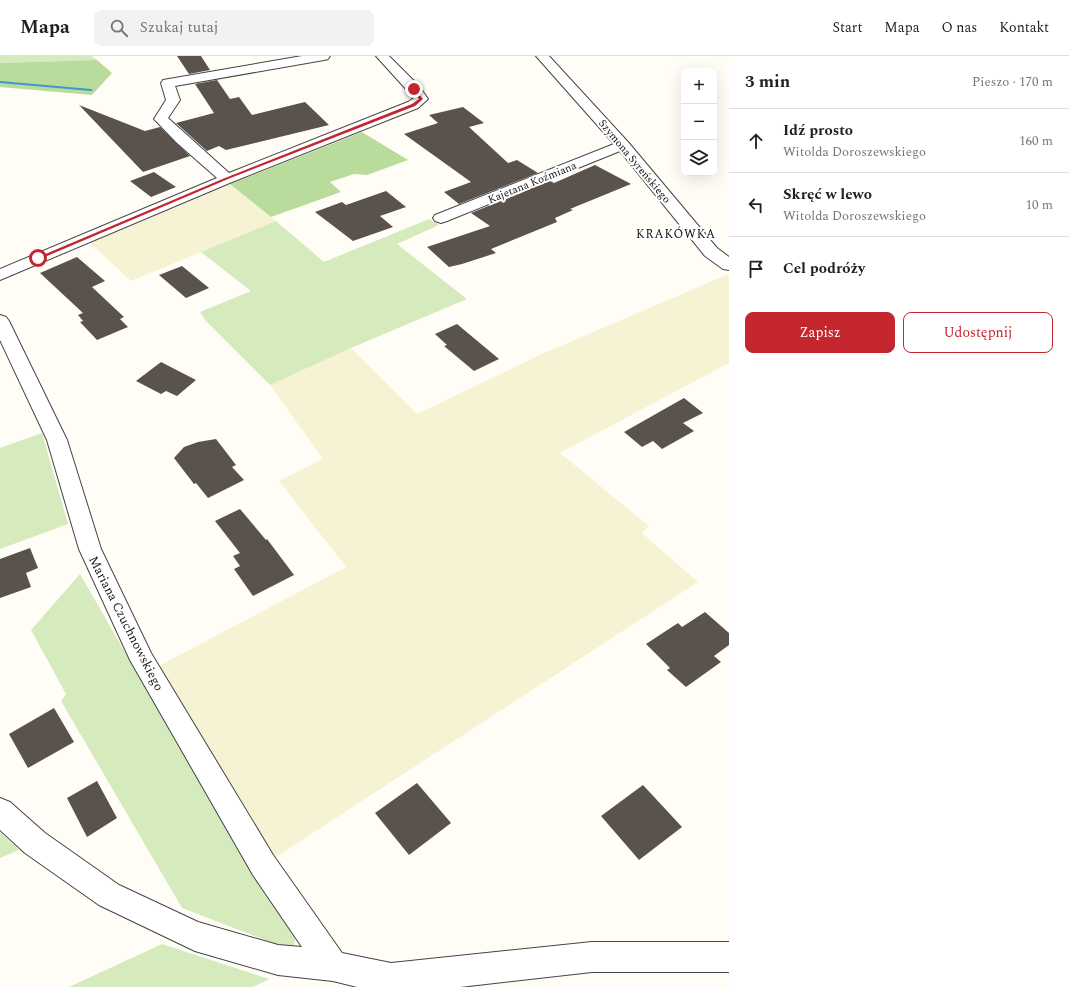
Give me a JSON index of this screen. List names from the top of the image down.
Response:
{
  "streets": {
    "street": ["Szymona Syreńskiego", "Kajetana Koźmiana", "Mariana Czuchnowskiego"]
  },
  "crossings": [
    ["Szymona Syreńskiego", "Kajetana Koźmiana"]
  ],
  "districts": ["KRAKÓWKA"],
  "page": {
    "header": "Mapa",
    "search": "Szukaj tutaj",
    "nav": [
      "Start",
      "Mapa",
      "O nas",
      "Kontakt"
    ],
    "heading": ["3 min", "Pieszo · 170 m"],
    "map_buttons": ["+", "−"],
    "list": [
      ["Idź prosto", "Witolda Doroszewskiego", "160 m"],
      ["Skręć w lewo", "Witolda Doroszewskiego", "10 m"],
      "Cel podróży"
    ],
    "buttons": ["Zapisz", "Udostępnij"]
  }
}
